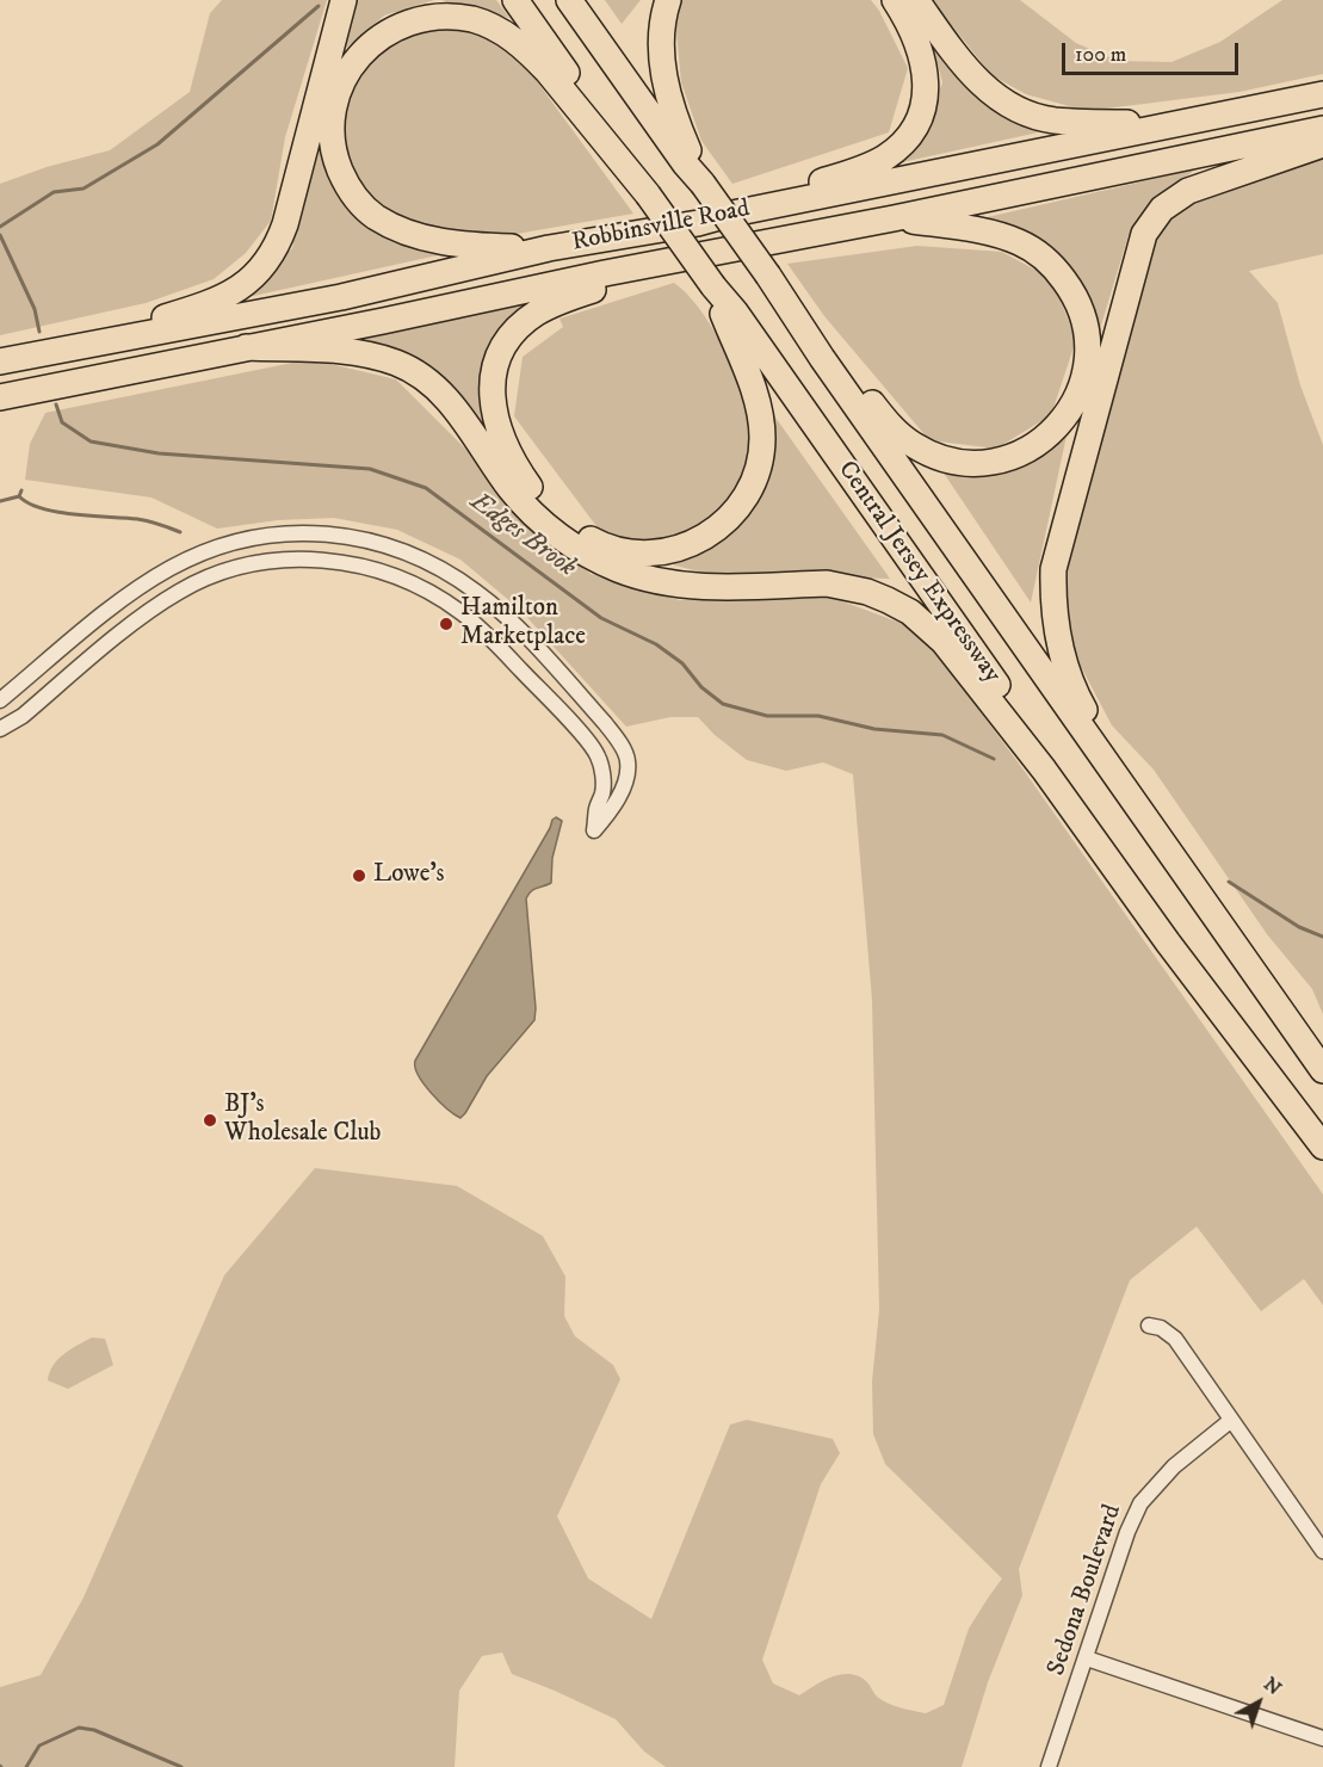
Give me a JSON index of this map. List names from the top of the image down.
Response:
{
  "streets": {
    "highway": ["Robbinsville Road", "Central Jersey Expressway"],
    "street": ["Sedona Boulevard"]
  },
  "water": ["Edges Brook"],
  "places": ["Hamilton Marketplace", "Lowe's", "BJ's Wholesale Club"],
  "scale_bar": "100 m",
  "north": "top right"
}
